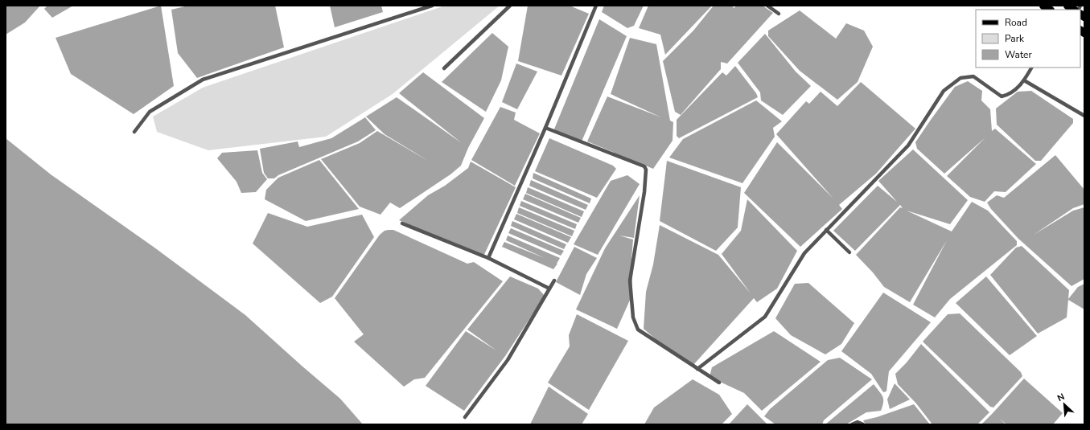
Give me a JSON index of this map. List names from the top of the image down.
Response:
{
  "legend": ["Road", "Park", "Water"],
  "north": "top left"
}
